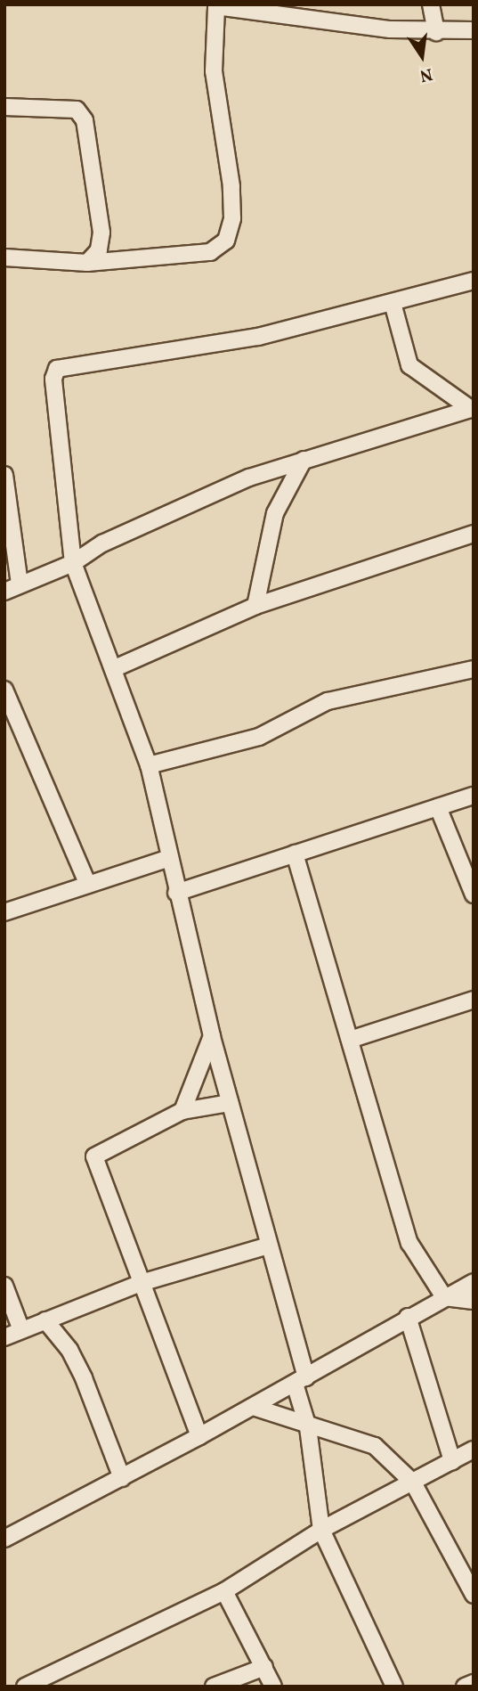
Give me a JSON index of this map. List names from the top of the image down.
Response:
{
  "north": "bottom"
}
